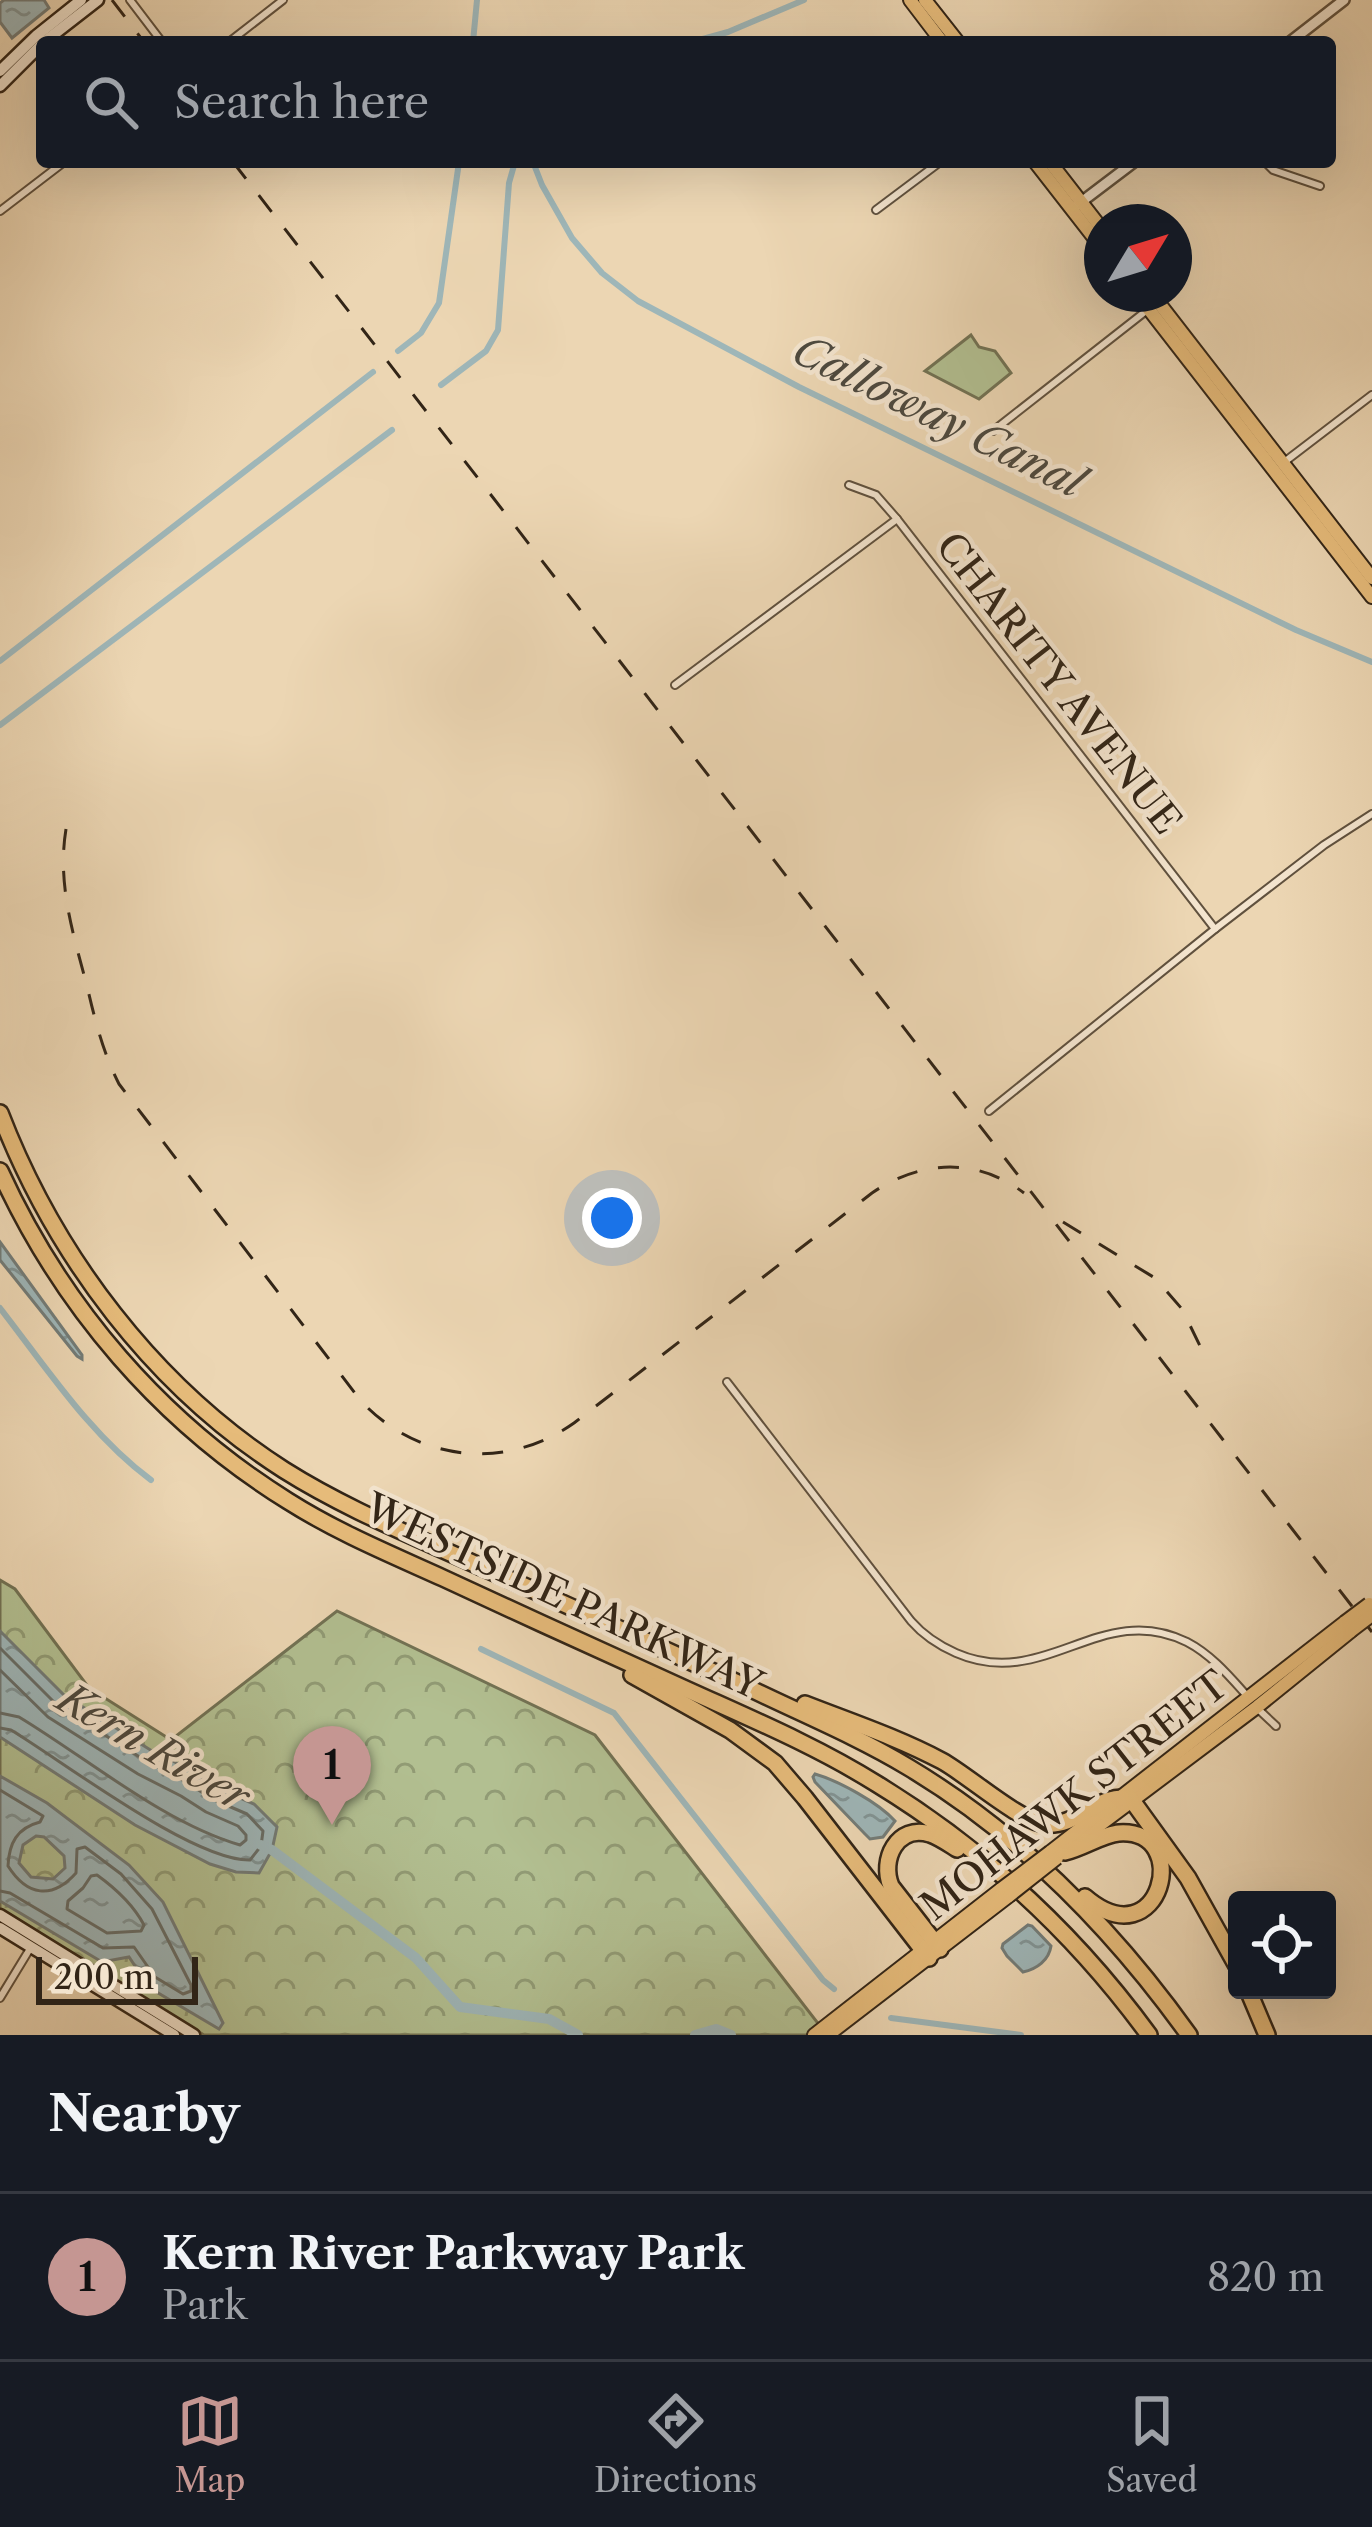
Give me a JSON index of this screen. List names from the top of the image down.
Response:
{
  "streets": {
    "highway": ["WESTSIDE PARKWAY"],
    "main road": ["MOHAWK STREET"],
    "street": ["CHARITY AVENUE"]
  },
  "water": ["Calloway Canal", "Kern River"],
  "scale_bar": "200 m",
  "north": "top right",
  "page": {
    "search": "Search here",
    "pins": "1",
    "scale": "200 m",
    "heading": "Nearby",
    "list": [
      {
        "mark": "1",
        "name": "Kern River Parkway Park",
        "note": "Park",
        "value": "820 m"
      }
    ],
    "nav": ["Map", "Directions", "Saved"]
  }
}
